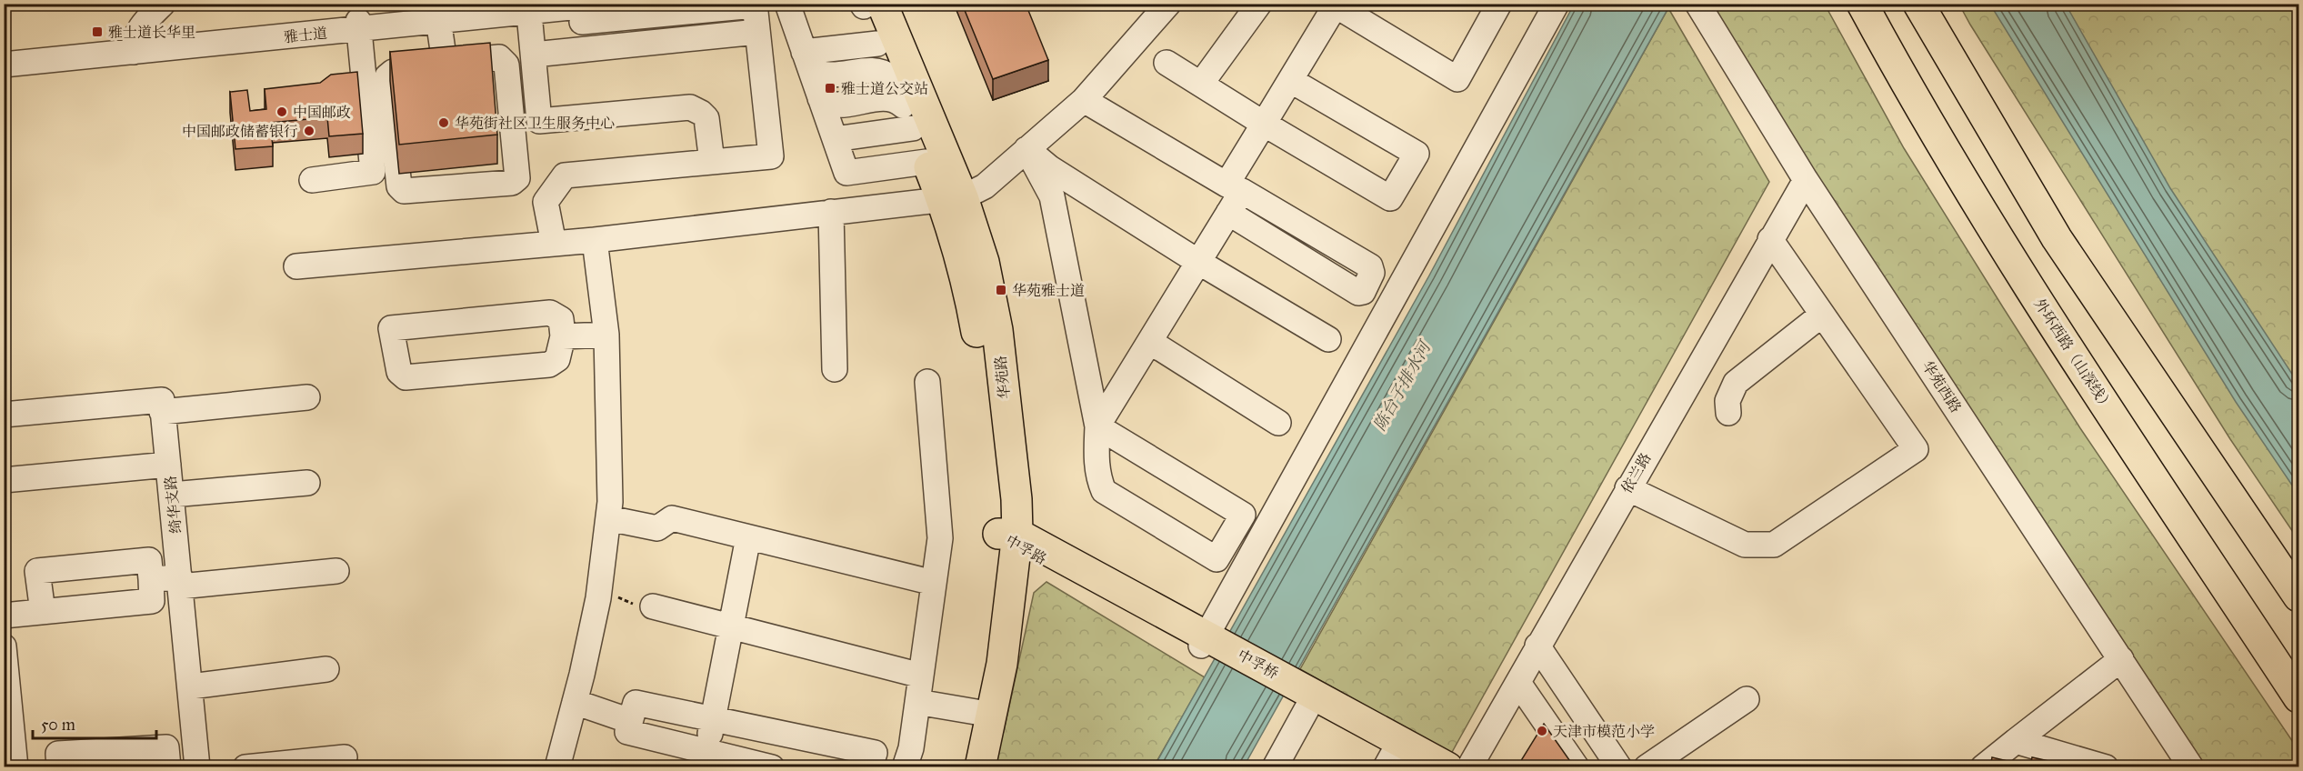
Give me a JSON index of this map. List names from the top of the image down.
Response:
{
  "streets": {
    "main road": [
      "外环西路（山深线）",
      "华苑路",
      "中孚路",
      "中孚桥"
    ],
    "street": [
      "雅士道",
      "华苑西路",
      "依兰路",
      "绮华支路"
    ]
  },
  "crossings": [
    ["华苑路", "中孚路"],
    ["华苑西路", "依兰路"],
    ["中孚路", "中孚桥"]
  ],
  "water": ["陈台子排水河"],
  "places": {
    "transit": ["雅士道长华里", "雅士道公交站", "华苑雅士道"],
    "other": [
      "中国邮政",
      "华苑街社区卫生服务中心",
      "中国邮政储蓄银行",
      "天津市模范小学"
    ]
  },
  "scale_bar": "50 m"
}
